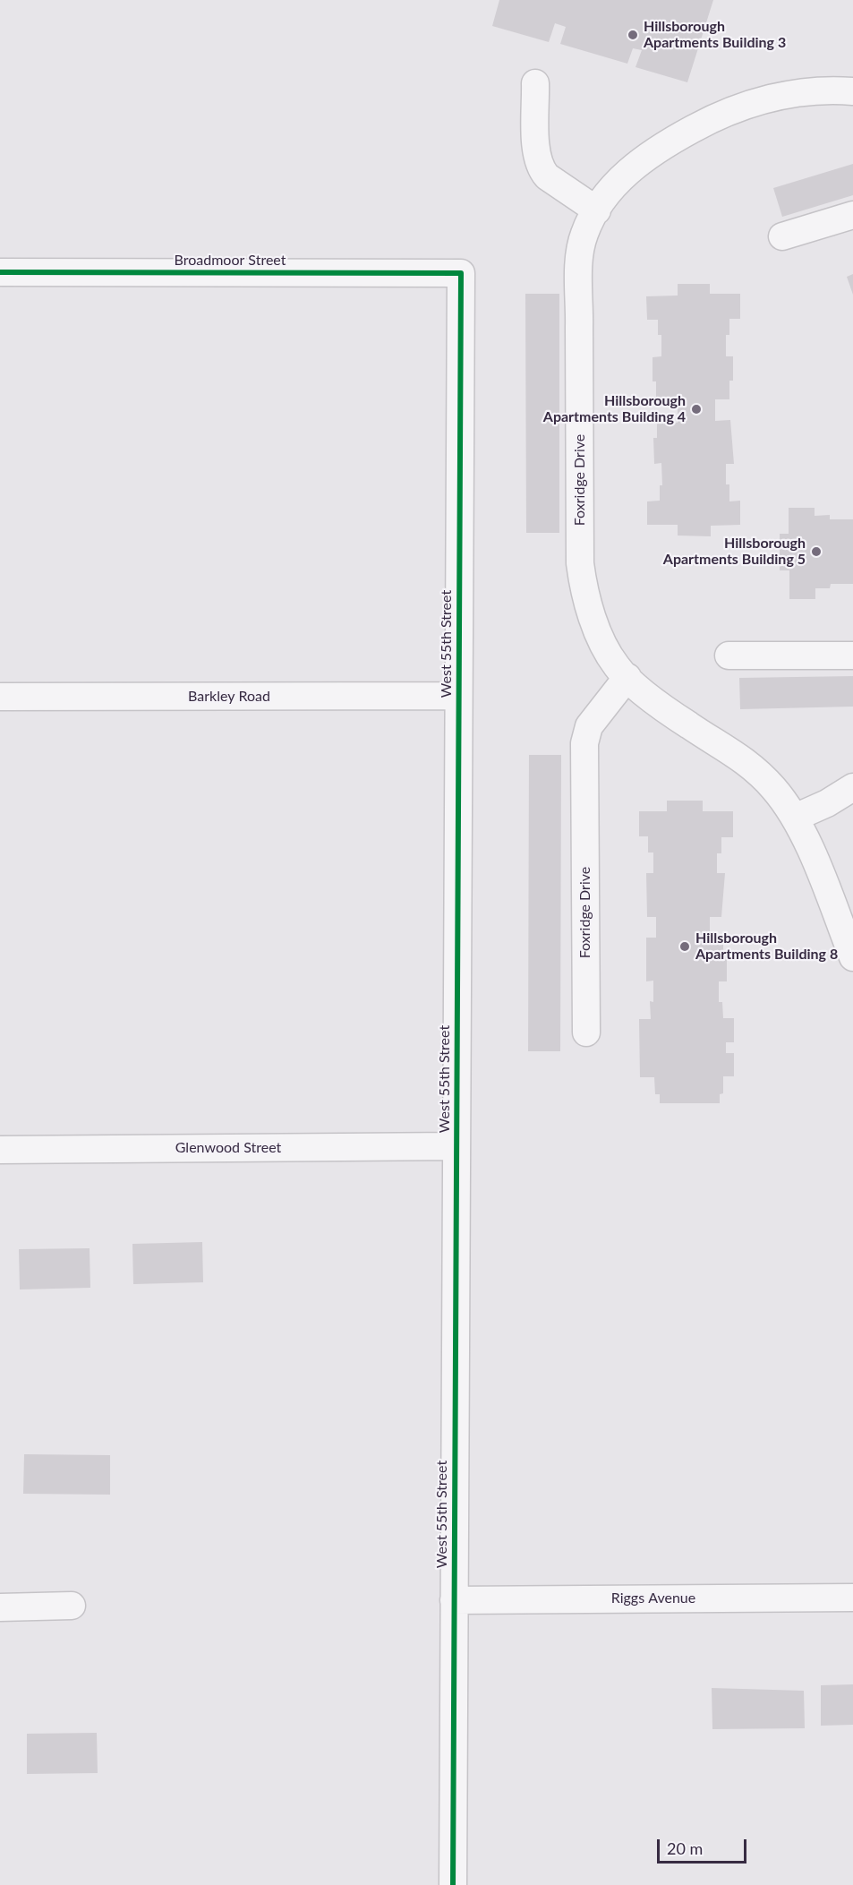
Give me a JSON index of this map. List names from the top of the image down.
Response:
{
  "streets": {
    "street": [
      "Broadmoor Street",
      "Foxridge Drive",
      "West 55th Street",
      "Barkley Road",
      "Glenwood Street",
      "Riggs Avenue"
    ]
  },
  "crossings": [
    ["Broadmoor Street", "West 55th Street"],
    ["West 55th Street", "Barkley Road"],
    ["West 55th Street", "Glenwood Street"],
    ["West 55th Street", "Riggs Avenue"]
  ],
  "places": [
    "Hillsborough Apartments Building 3",
    "Hillsborough Apartments Building 4",
    "Hillsborough Apartments Building 5",
    "Hillsborough Apartments Building 8"
  ],
  "scale_bar": "20 m"
}
